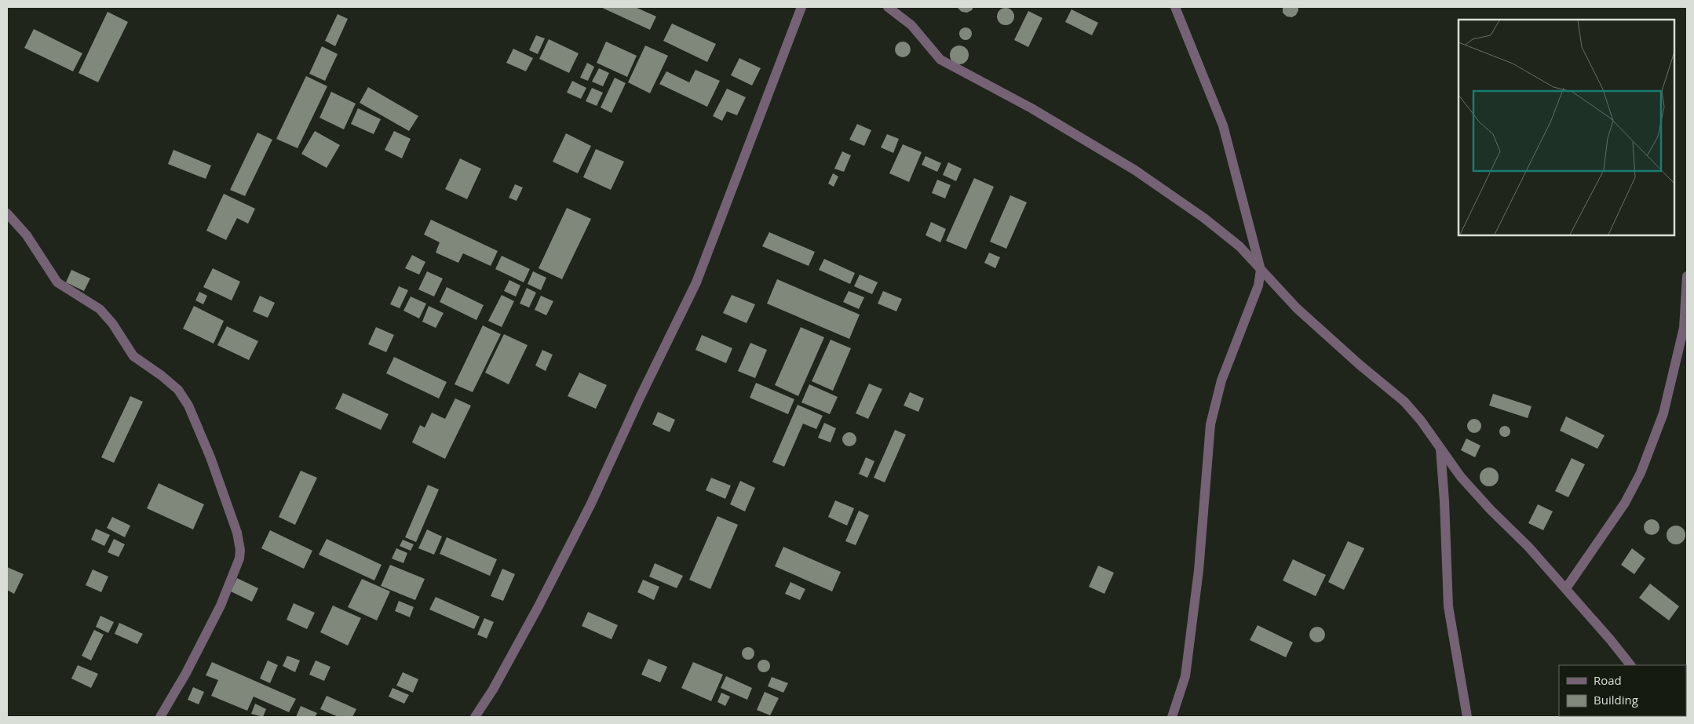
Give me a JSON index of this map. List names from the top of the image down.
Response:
{
  "legend": ["Road", "Building"]
}
